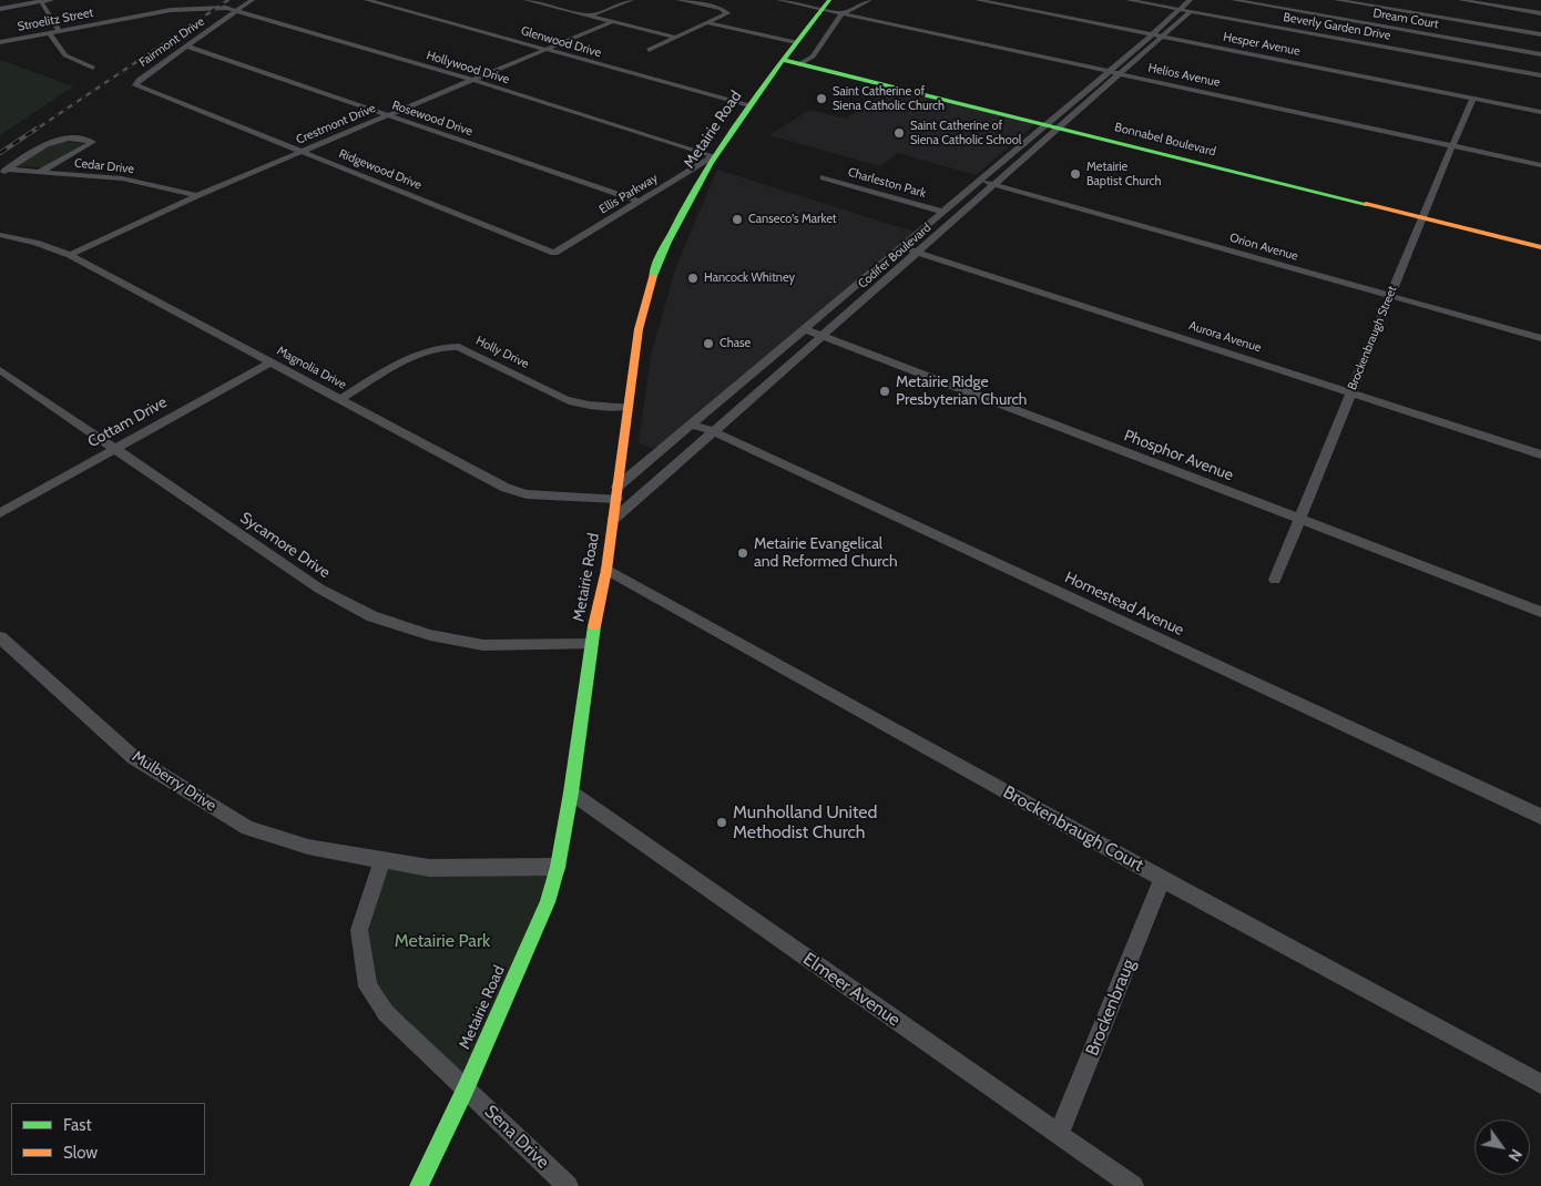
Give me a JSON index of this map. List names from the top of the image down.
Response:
{
  "streets": {
    "main road": ["Metairie Road", "Bonnabel Boulevard"],
    "street": [
      "Dream Court",
      "Stroelitz Street",
      "Beverly Garden Drive",
      "Fairmont Drive",
      "Glenwood Drive",
      "Hesper Avenue",
      "Hollywood Drive",
      "Helios Avenue",
      "Rosewood Drive",
      "Crestmont Drive",
      "Cedar Drive",
      "Ridgewood Drive",
      "Charleston Park",
      "Ellis Parkway",
      "Orion Avenue",
      "Codifer Boulevard",
      "Aurora Avenue",
      "Brockenbraugh Street",
      "Holly Drive",
      "Magnolia Drive",
      "Cottam Drive",
      "Phosphor Avenue",
      "Sycamore Drive",
      "Homestead Avenue",
      "Mulberry Drive",
      "Brockenbraugh Court",
      "Elmeer Avenue",
      "Brockenbraug",
      "Sena Drive"
    ]
  },
  "crossings": [
    ["Stroelitz Street", "Hollywood Drive"],
    ["Beverly Garden Drive", "Codifer Boulevard"],
    ["Fairmont Drive", "Hollywood Drive"],
    ["Fairmont Drive", "Rosewood Drive"],
    ["Fairmont Drive", "Ridgewood Drive"],
    ["Glenwood Drive", "Crestmont Drive"],
    ["Glenwood Drive", "Metairie Road"],
    ["Hesper Avenue", "Codifer Boulevard"],
    ["Hesper Avenue", "Brockenbraugh Street"],
    ["Hollywood Drive", "Crestmont Drive"],
    ["Hollywood Drive", "Metairie Road"],
    ["Hollywood Drive", "Ellis Parkway"],
    ["Helios Avenue", "Metairie Road"],
    ["Helios Avenue", "Codifer Boulevard"],
    ["Helios Avenue", "Brockenbraugh Street"],
    ["Rosewood Drive", "Crestmont Drive"],
    ["Rosewood Drive", "Ellis Parkway"],
    ["Crestmont Drive", "Cedar Drive"],
    ["Crestmont Drive", "Ridgewood Drive"],
    ["Crestmont Drive", "Magnolia Drive"],
    ["Metairie Road", "Bonnabel Boulevard"],
    ["Metairie Road", "Ellis Parkway"],
    ["Metairie Road", "Codifer Boulevard"],
    ["Metairie Road", "Holly Drive"],
    ["Metairie Road", "Magnolia Drive"],
    ["Metairie Road", "Sycamore Drive"],
    ["Metairie Road", "Mulberry Drive"],
    ["Metairie Road", "Brockenbraugh Court"],
    ["Metairie Road", "Elmeer Avenue"],
    ["Metairie Road", "Sena Drive"],
    ["Bonnabel Boulevard", "Codifer Boulevard"],
    ["Bonnabel Boulevard", "Brockenbraugh Street"],
    ["Ridgewood Drive", "Ellis Parkway"],
    ["Charleston Park", "Codifer Boulevard"],
    ["Orion Avenue", "Codifer Boulevard"],
    ["Orion Avenue", "Brockenbraugh Street"],
    ["Codifer Boulevard", "Aurora Avenue"],
    ["Codifer Boulevard", "Magnolia Drive"],
    ["Codifer Boulevard", "Phosphor Avenue"],
    ["Codifer Boulevard", "Homestead Avenue"],
    ["Aurora Avenue", "Brockenbraugh Street"],
    ["Brockenbraugh Street", "Phosphor Avenue"],
    ["Holly Drive", "Magnolia Drive"],
    ["Magnolia Drive", "Cottam Drive"],
    ["Cottam Drive", "Sycamore Drive"],
    ["Brockenbraugh Court", "Brockenbraug"],
    ["Elmeer Avenue", "Brockenbraug"]
  ],
  "parks": ["Metairie Park"],
  "places": [
    "Saint Catherine of Siena Catholic Church",
    "Saint Catherine of Siena Catholic School",
    "Metairie Baptist Church",
    "Canseco's Market",
    "Hancock Whitney",
    "Chase",
    "Metairie Ridge Presbyterian Church",
    "Metairie Evangelical and Reformed Church",
    "Munholland United Methodist Church"
  ],
  "legend": ["Fast", "Slow"],
  "north": "bottom right"
}
